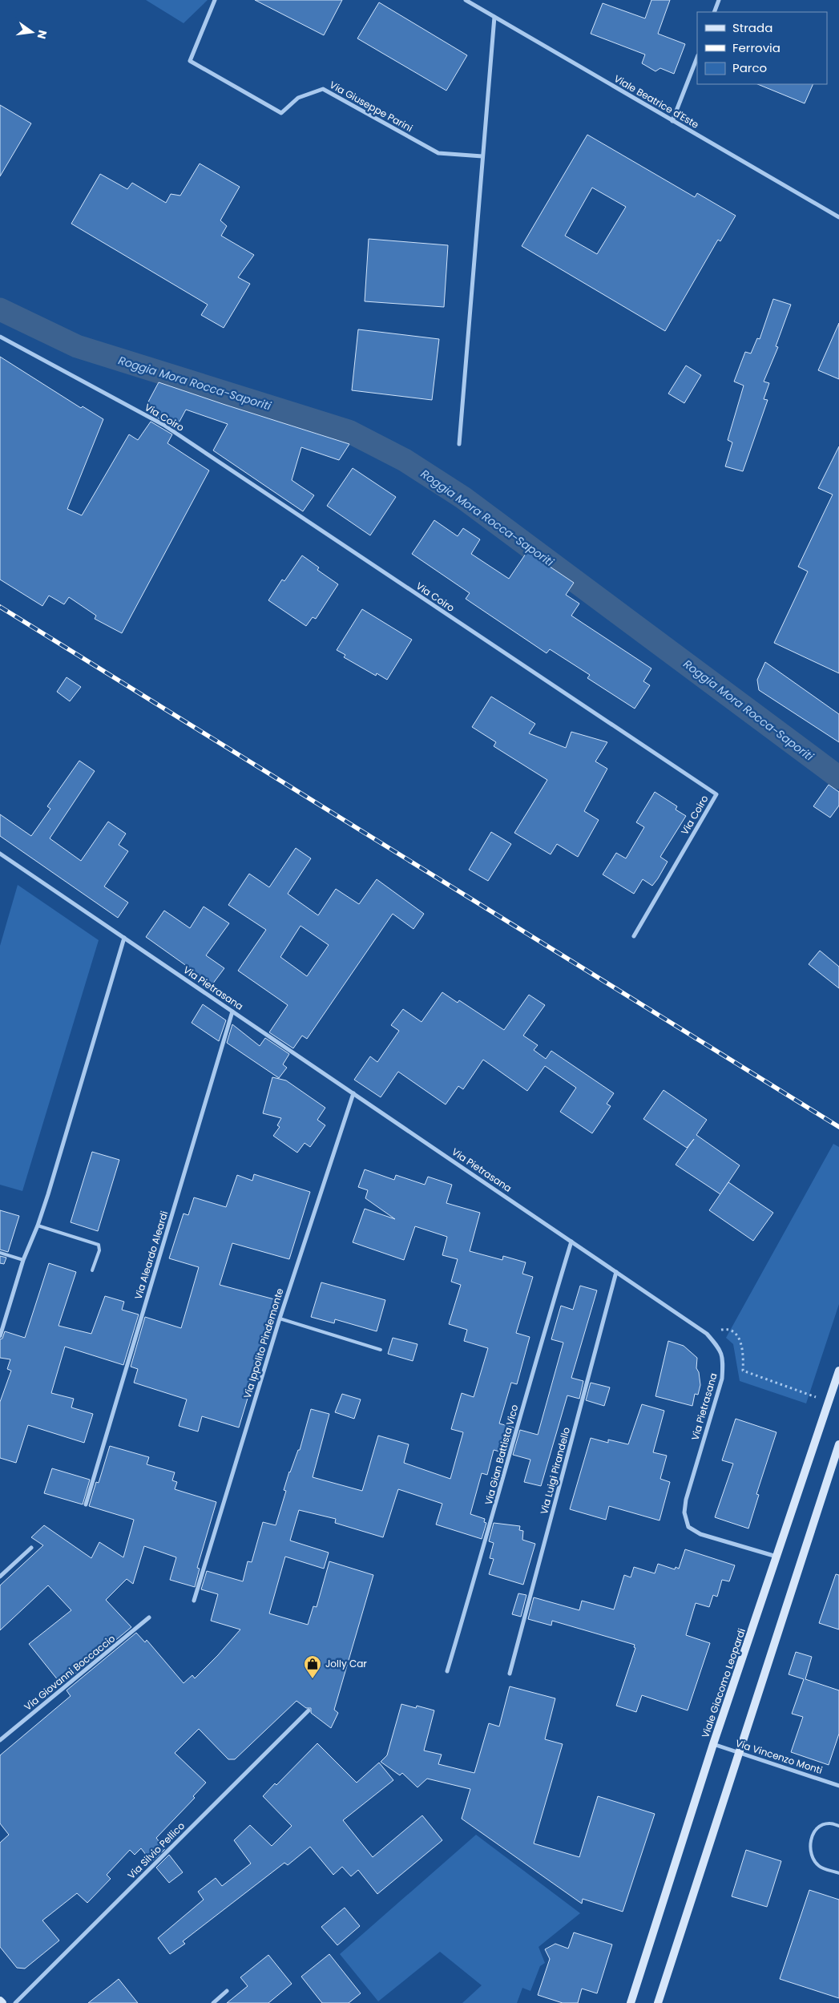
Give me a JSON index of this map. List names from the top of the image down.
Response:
{
  "streets": {
    "main road": ["Viale Giacomo Leopardi"],
    "street": [
      "Viale Beatrice d'Este",
      "Via Giuseppe Parini",
      "Via Coiro",
      "Via Pietrasana",
      "Via Aleardo Aleardi",
      "Via Ippolito Pindemonte",
      "Via Gian Battista Vico",
      "Via Luigi Pirandello",
      "Via Giovanni Boccaccio",
      "Via Vincenzo Monti",
      "Via Silvio Pellico"
    ]
  },
  "crossings": [
    ["Via Pietrasana", "Via Aleardo Aleardi"],
    ["Via Pietrasana", "Via Ippolito Pindemonte"],
    ["Via Pietrasana", "Via Gian Battista Vico"],
    ["Via Pietrasana", "Via Luigi Pirandello"],
    ["Via Pietrasana", "Viale Giacomo Leopardi"],
    ["Viale Giacomo Leopardi", "Via Vincenzo Monti"]
  ],
  "water": ["Roggia Mora Rocca-Saporiti"],
  "places": {
    "shop": ["Jolly Car"]
  },
  "legend": ["Strada", "Ferrovia", "Parco"],
  "north": "right"
}
